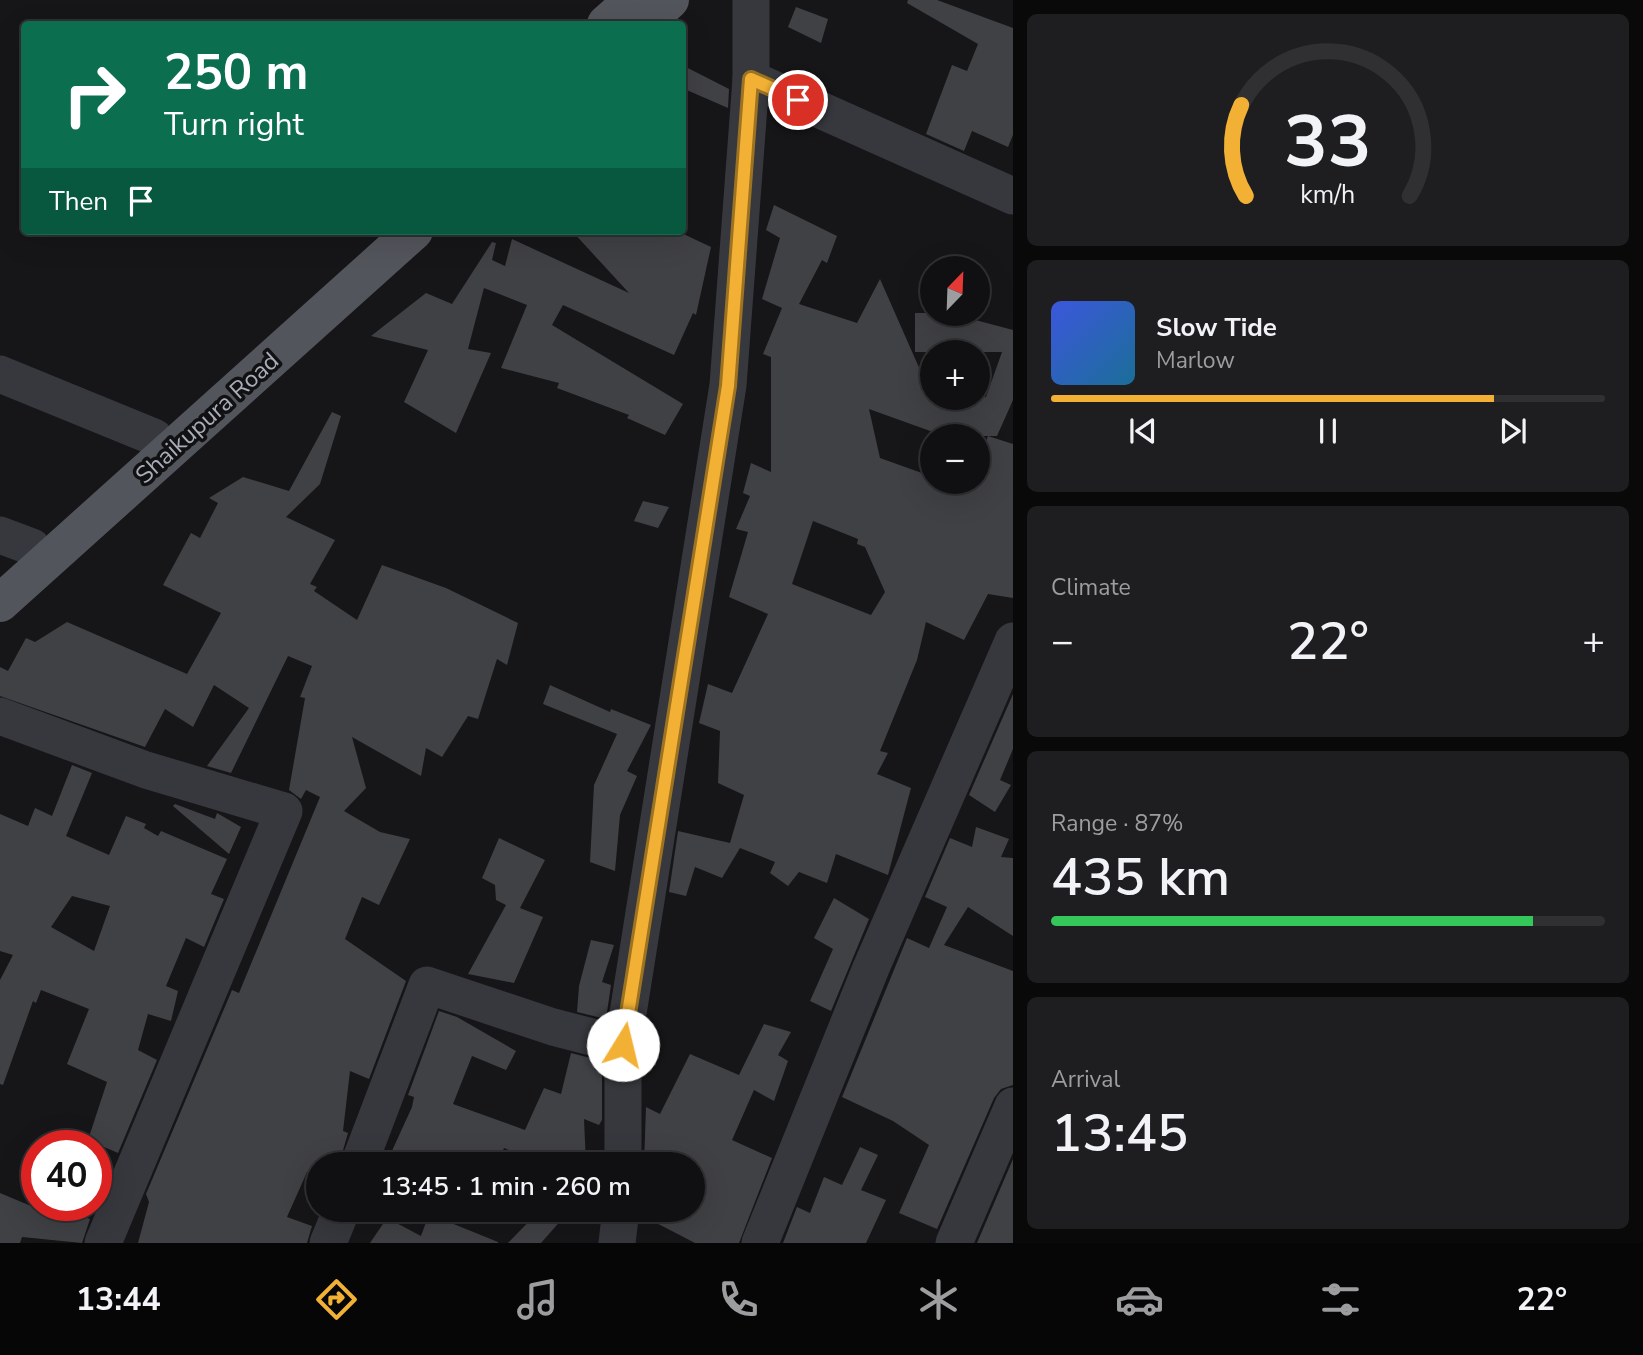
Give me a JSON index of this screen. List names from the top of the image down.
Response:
{
  "streets": {
    "main road": ["Shaikupura Road"]
  },
  "north": "top right",
  "page": {
    "turn": ["250 m", "Turn right"],
    "then": "Then",
    "map_buttons": ["+", "−"],
    "song": ["Slow Tide", "Marlow"],
    "tile": [
      "Climate",
      ["Range · 87%", "435 km"],
      ["Arrival", "13:45"]
    ],
    "heat": ["−", "22°", "+"],
    "limit": "40",
    "trip": "13:45 · 1 min · 260 m",
    "tabs": ["13:44", "22°"],
    "gauge": ["33", "km/h"]
  }
}
